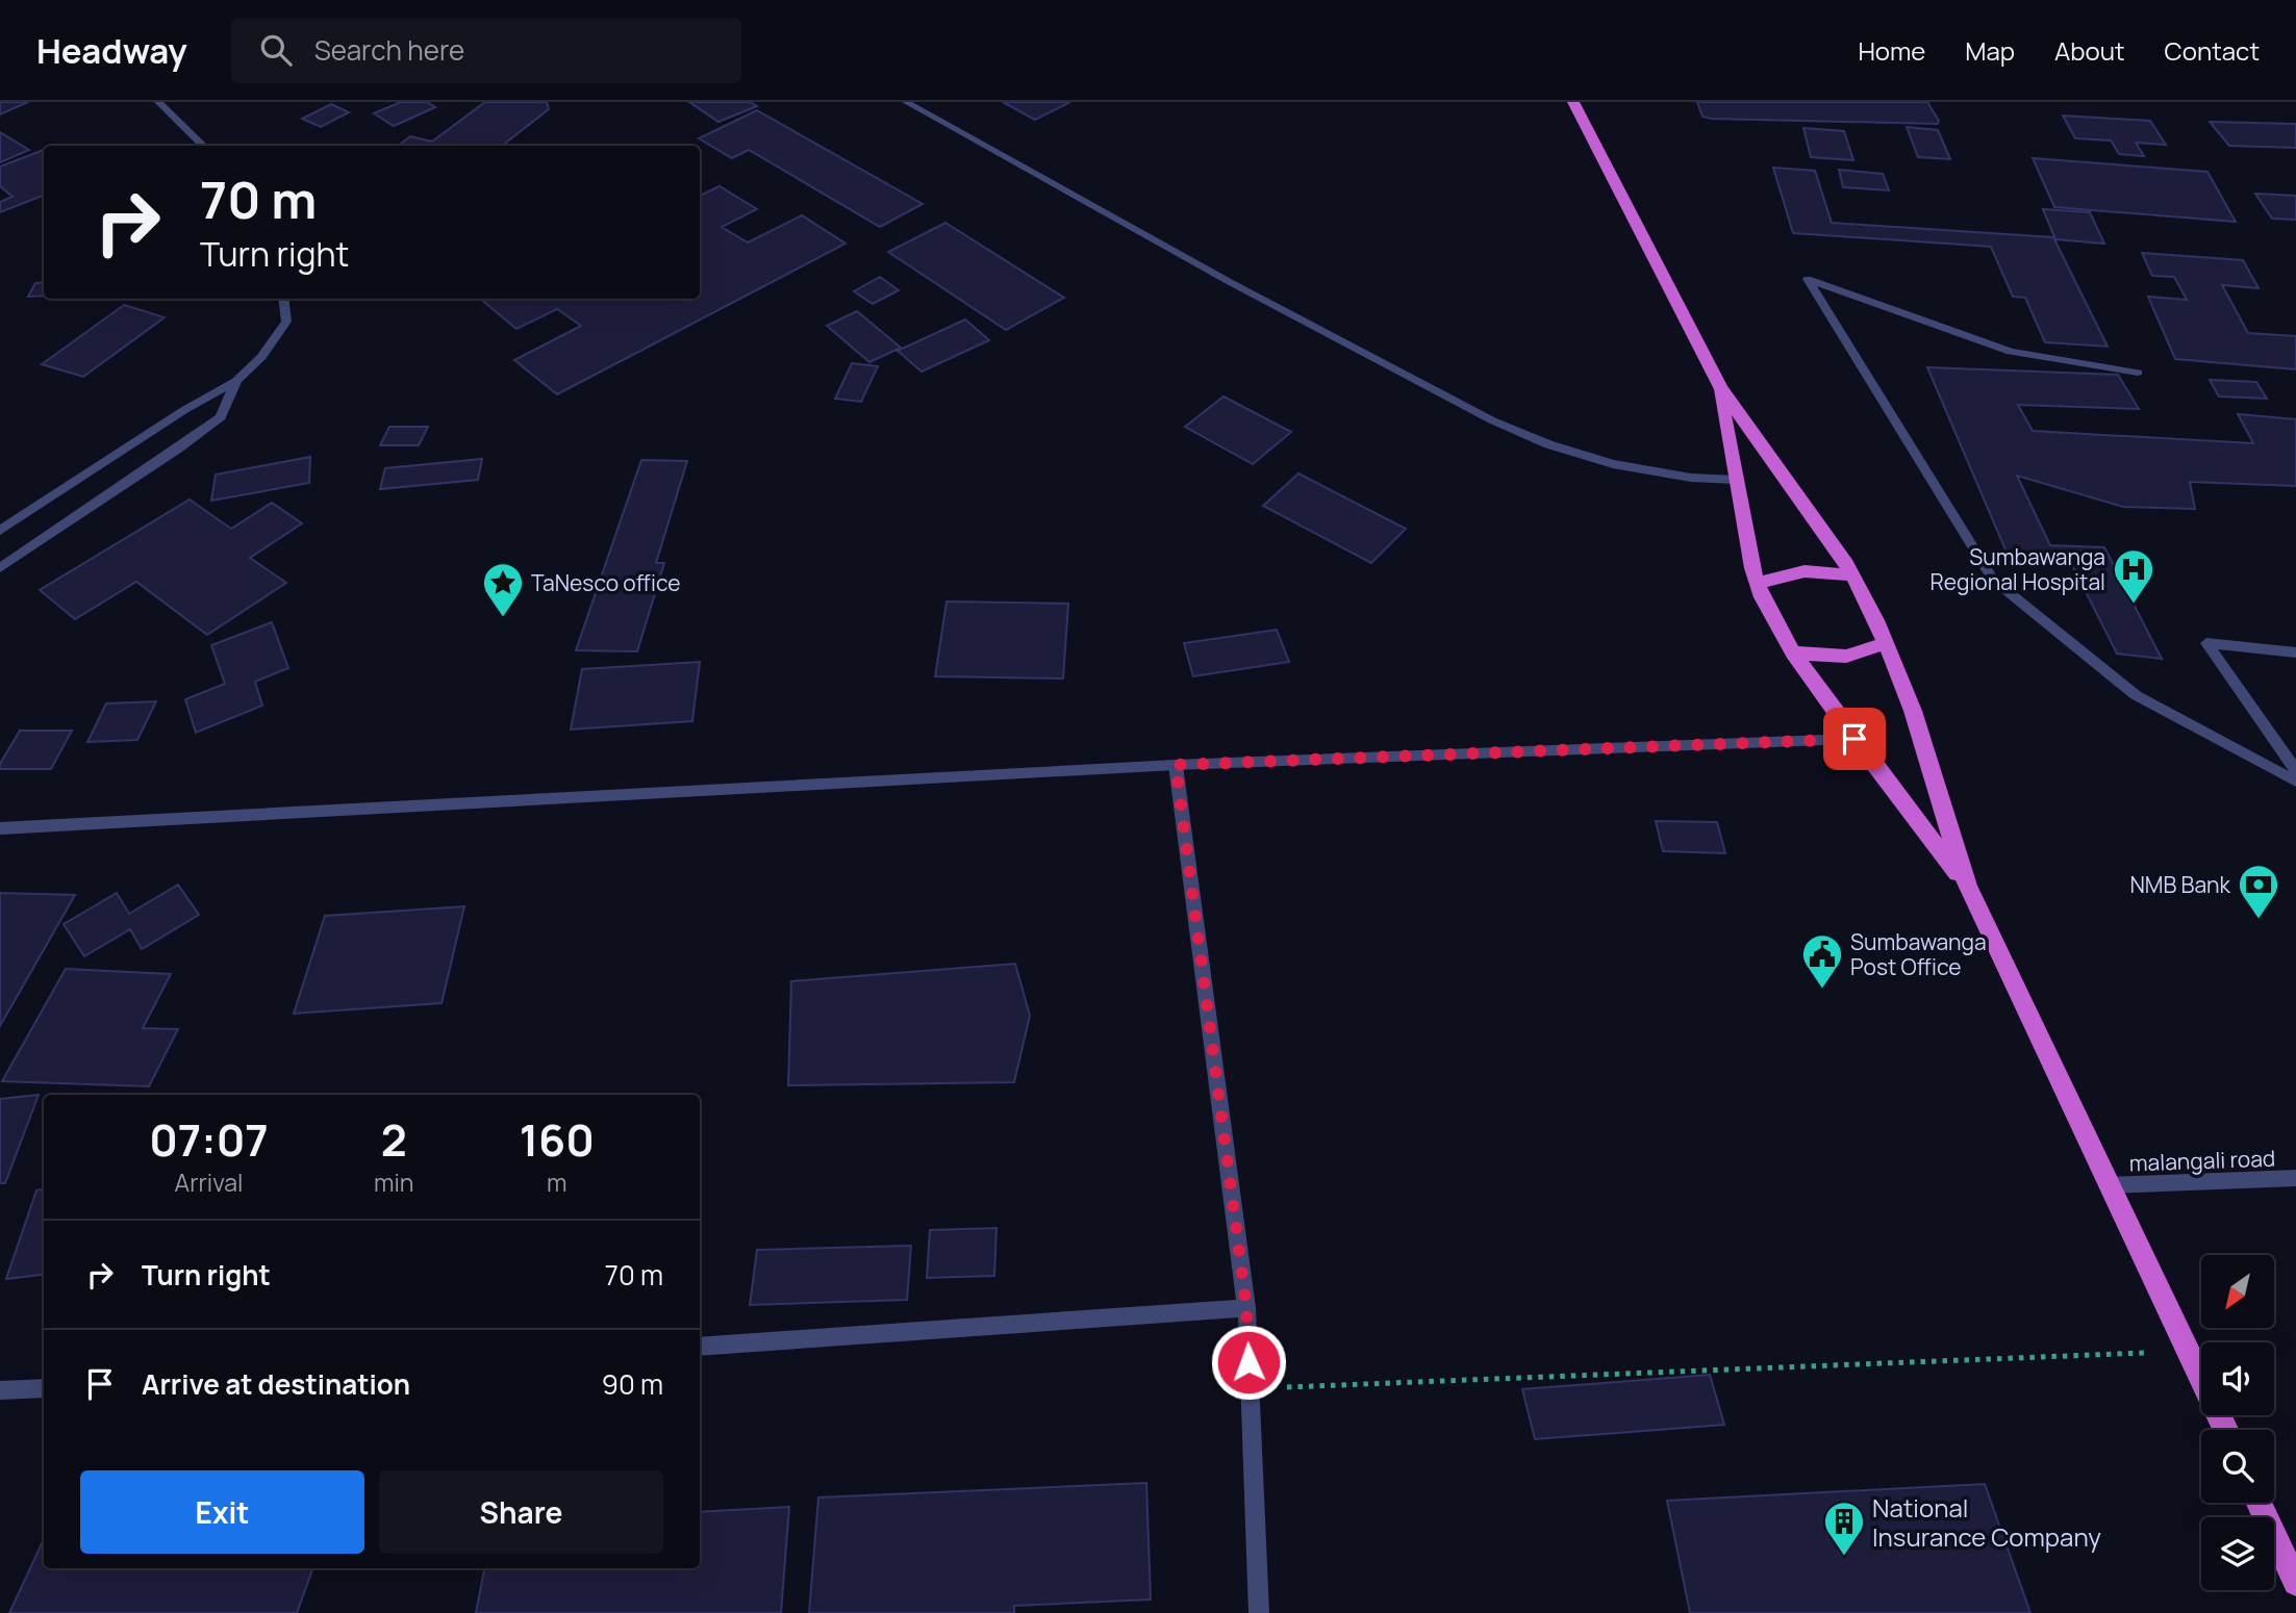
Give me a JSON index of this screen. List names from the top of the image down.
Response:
{
  "streets": {
    "street": ["malangali road"]
  },
  "places": {
    "hospital": ["Sumbawanga Regional Hospital"],
    "place": ["TaNesco office"],
    "bank": ["NMB Bank"],
    "public building": ["Sumbawanga Post Office"],
    "building": ["National Insurance Company"]
  },
  "north": "bottom left",
  "page": {
    "header": "Headway",
    "search": "Search here",
    "nav": [
      "Home",
      "Map",
      "About",
      "Contact"
    ],
    "turn": ["70 m", "Turn right"],
    "eta": [
      "07:07",
      "Arrival",
      "2",
      "min",
      "160",
      "m"
    ],
    "list": [
      {
        "name": "Turn right",
        "value": "70 m"
      },
      {
        "name": "Arrive at destination",
        "value": "90 m"
      }
    ],
    "buttons": ["Exit", "Share"]
  }
}
